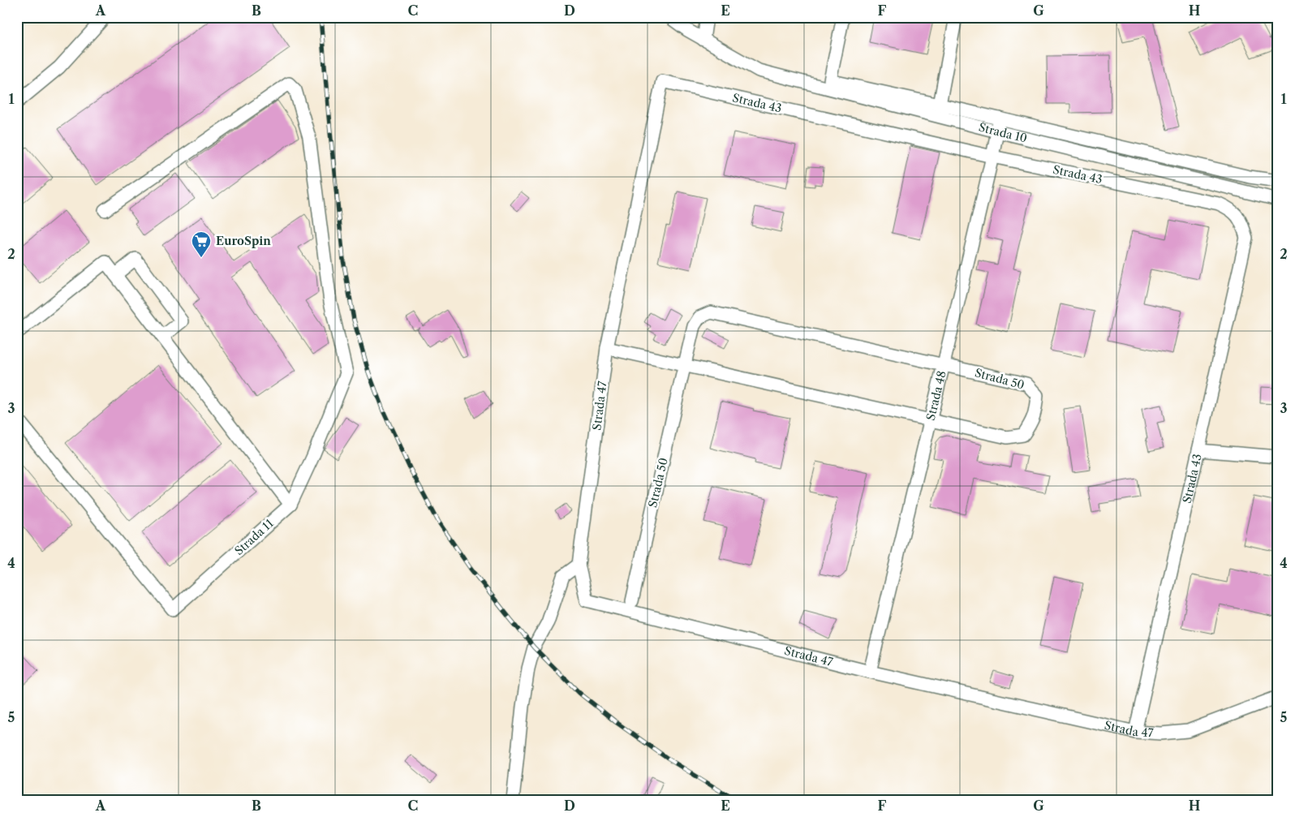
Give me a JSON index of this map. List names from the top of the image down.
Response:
{
  "streets": {
    "street": [
      "Strada 43",
      "Strada 10",
      "Strada 50",
      "Strada 48",
      "Strada 47",
      "Strada 11"
    ]
  },
  "crossings": [
    ["Strada 43", "Strada 50"],
    ["Strada 43", "Strada 48"],
    ["Strada 43", "Strada 47"],
    ["Strada 10", "Strada 48"],
    ["Strada 50", "Strada 48"],
    ["Strada 50", "Strada 47"],
    ["Strada 48", "Strada 47"]
  ],
  "places": {
    "supermarket": ["EuroSpin"]
  },
  "grid": {
    "columns": [
      "A",
      "B",
      "C",
      "D",
      "E",
      "F",
      "G",
      "H"
    ],
    "rows": [
      "1",
      "2",
      "3",
      "4",
      "5"
    ]
  }
}
